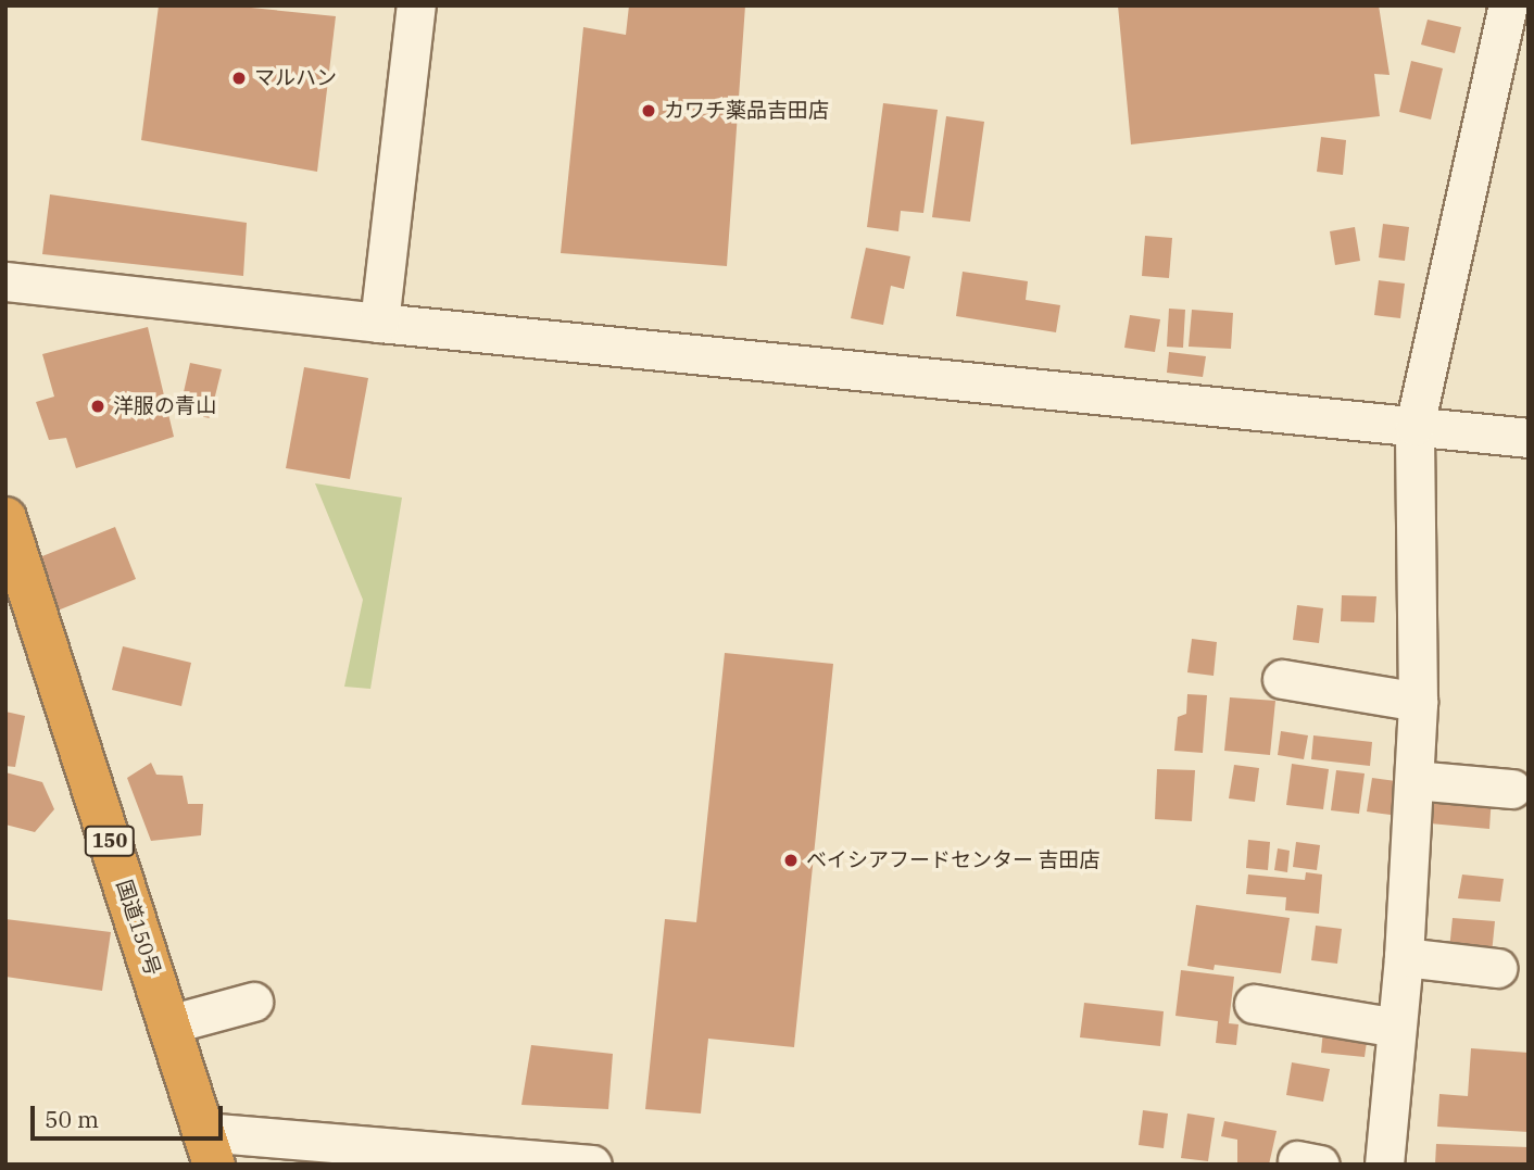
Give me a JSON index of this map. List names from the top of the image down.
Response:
{
  "streets": {
    "highway": ["150", "国道150号"]
  },
  "places": [
    "マルハン",
    "カワチ薬品吉田店",
    "洋服の青山",
    "ベイシアフードセンター 吉田店"
  ],
  "scale_bar": "50 m"
}
